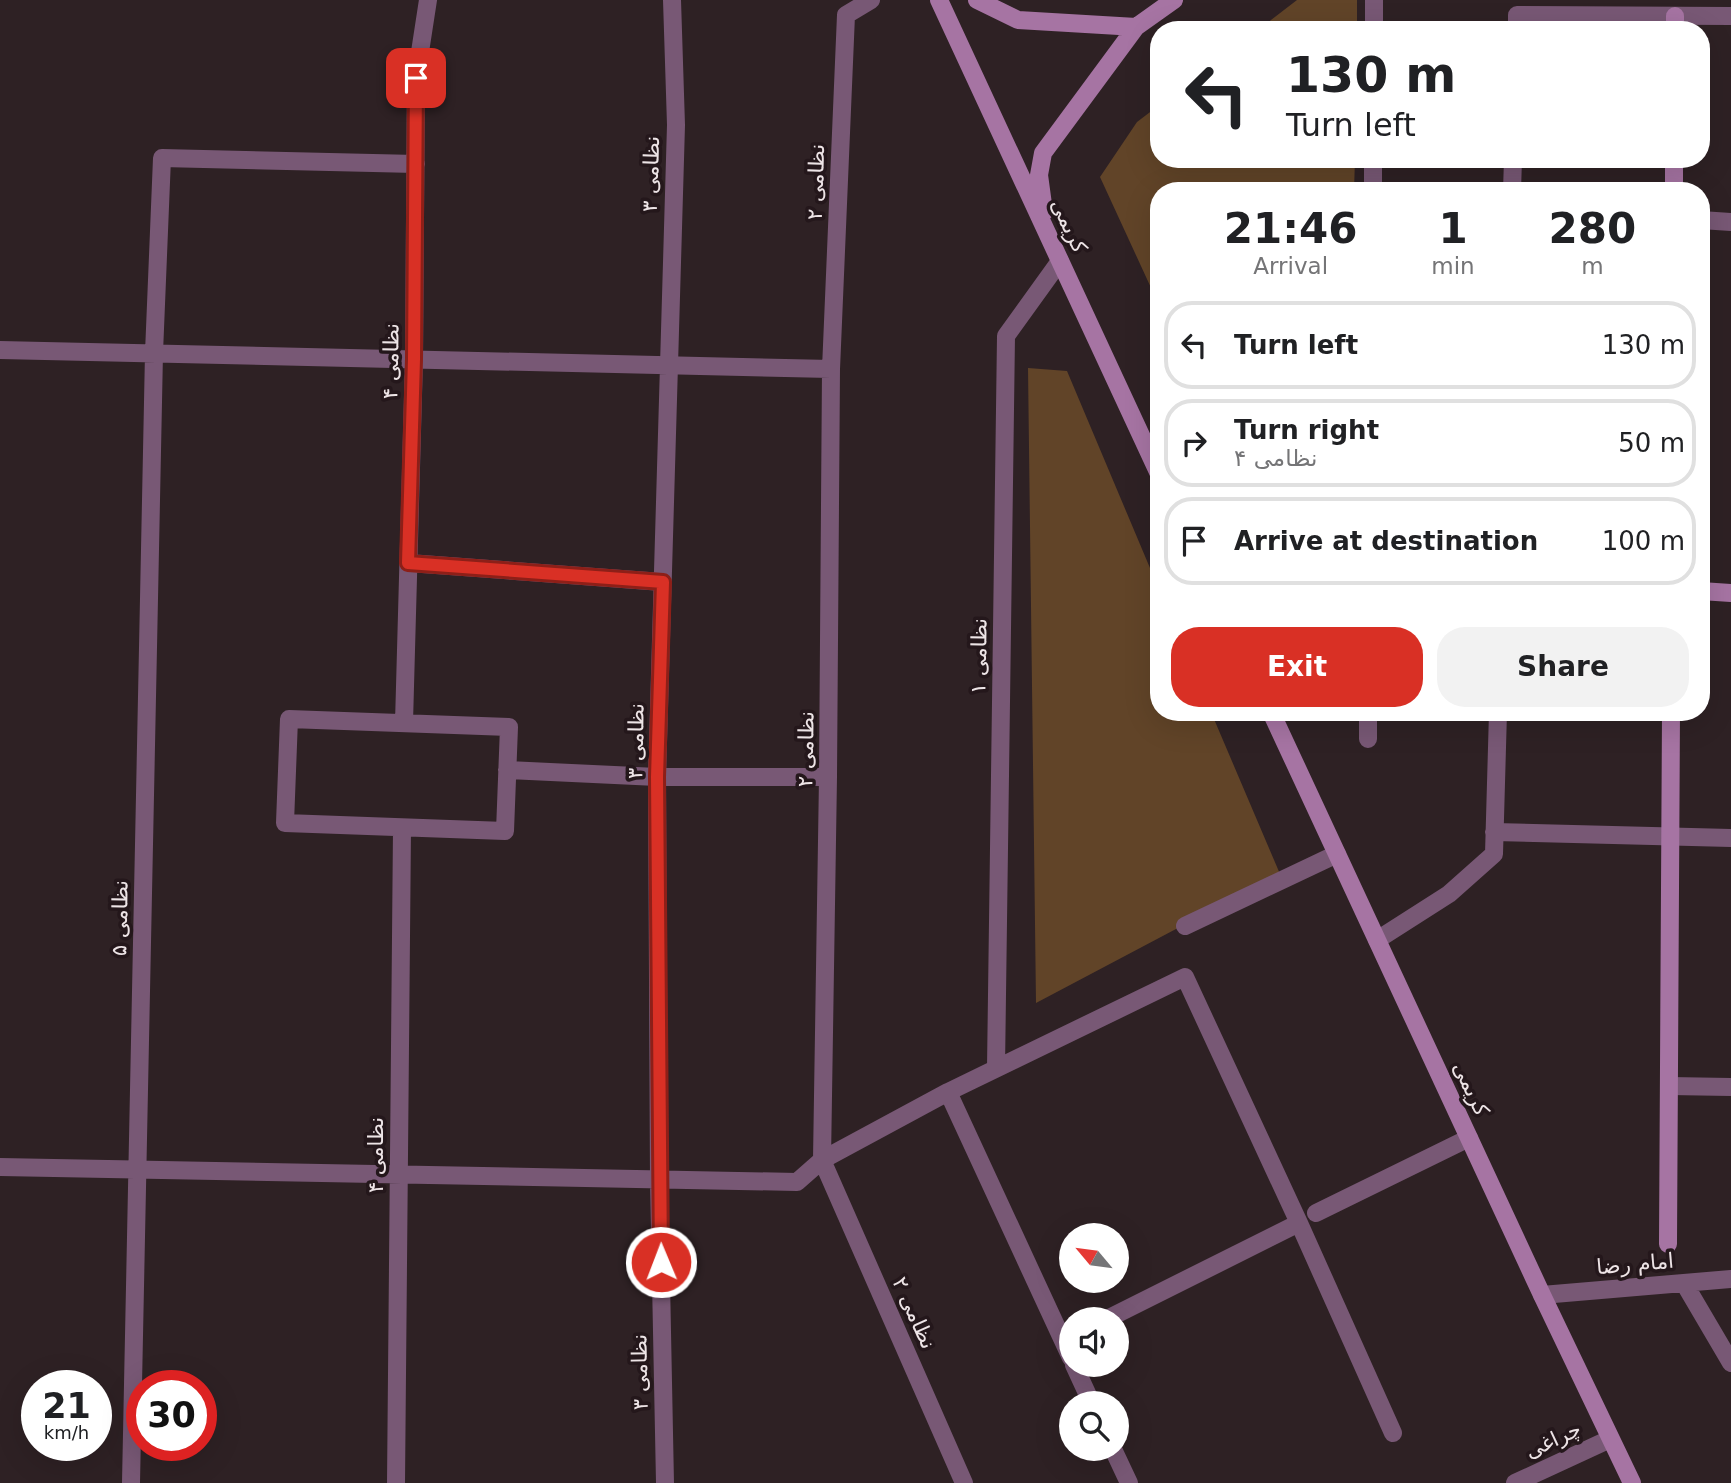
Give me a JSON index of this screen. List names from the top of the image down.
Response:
{
  "streets": {
    "street": [
      "نظامی ۳",
      "نظامی ۲",
      "کریمی",
      "نظامی ۴",
      "نظامی ۱",
      "نظامی ۵",
      "امام رضا",
      "چراغی"
    ]
  },
  "crossings": [
    ["کریمی", "نظامی ۱"],
    ["کریمی", "امام رضا"],
    ["کریمی", "چراغی"],
    ["نظامی ۴", "نظامی ۵"]
  ],
  "north": "top left",
  "page": {
    "turn": ["130 m", "Turn left"],
    "eta": [
      "21:46",
      "Arrival",
      "1",
      "min",
      "280",
      "m"
    ],
    "list": [
      {
        "name": "Turn left",
        "value": "130 m"
      },
      {
        "name": "Turn right",
        "note": "نظامی ۴",
        "value": "50 m"
      },
      {
        "name": "Arrive at destination",
        "value": "100 m"
      }
    ],
    "buttons": ["Exit", "Share"],
    "speed": "21 km/h",
    "limit": "30"
  }
}
